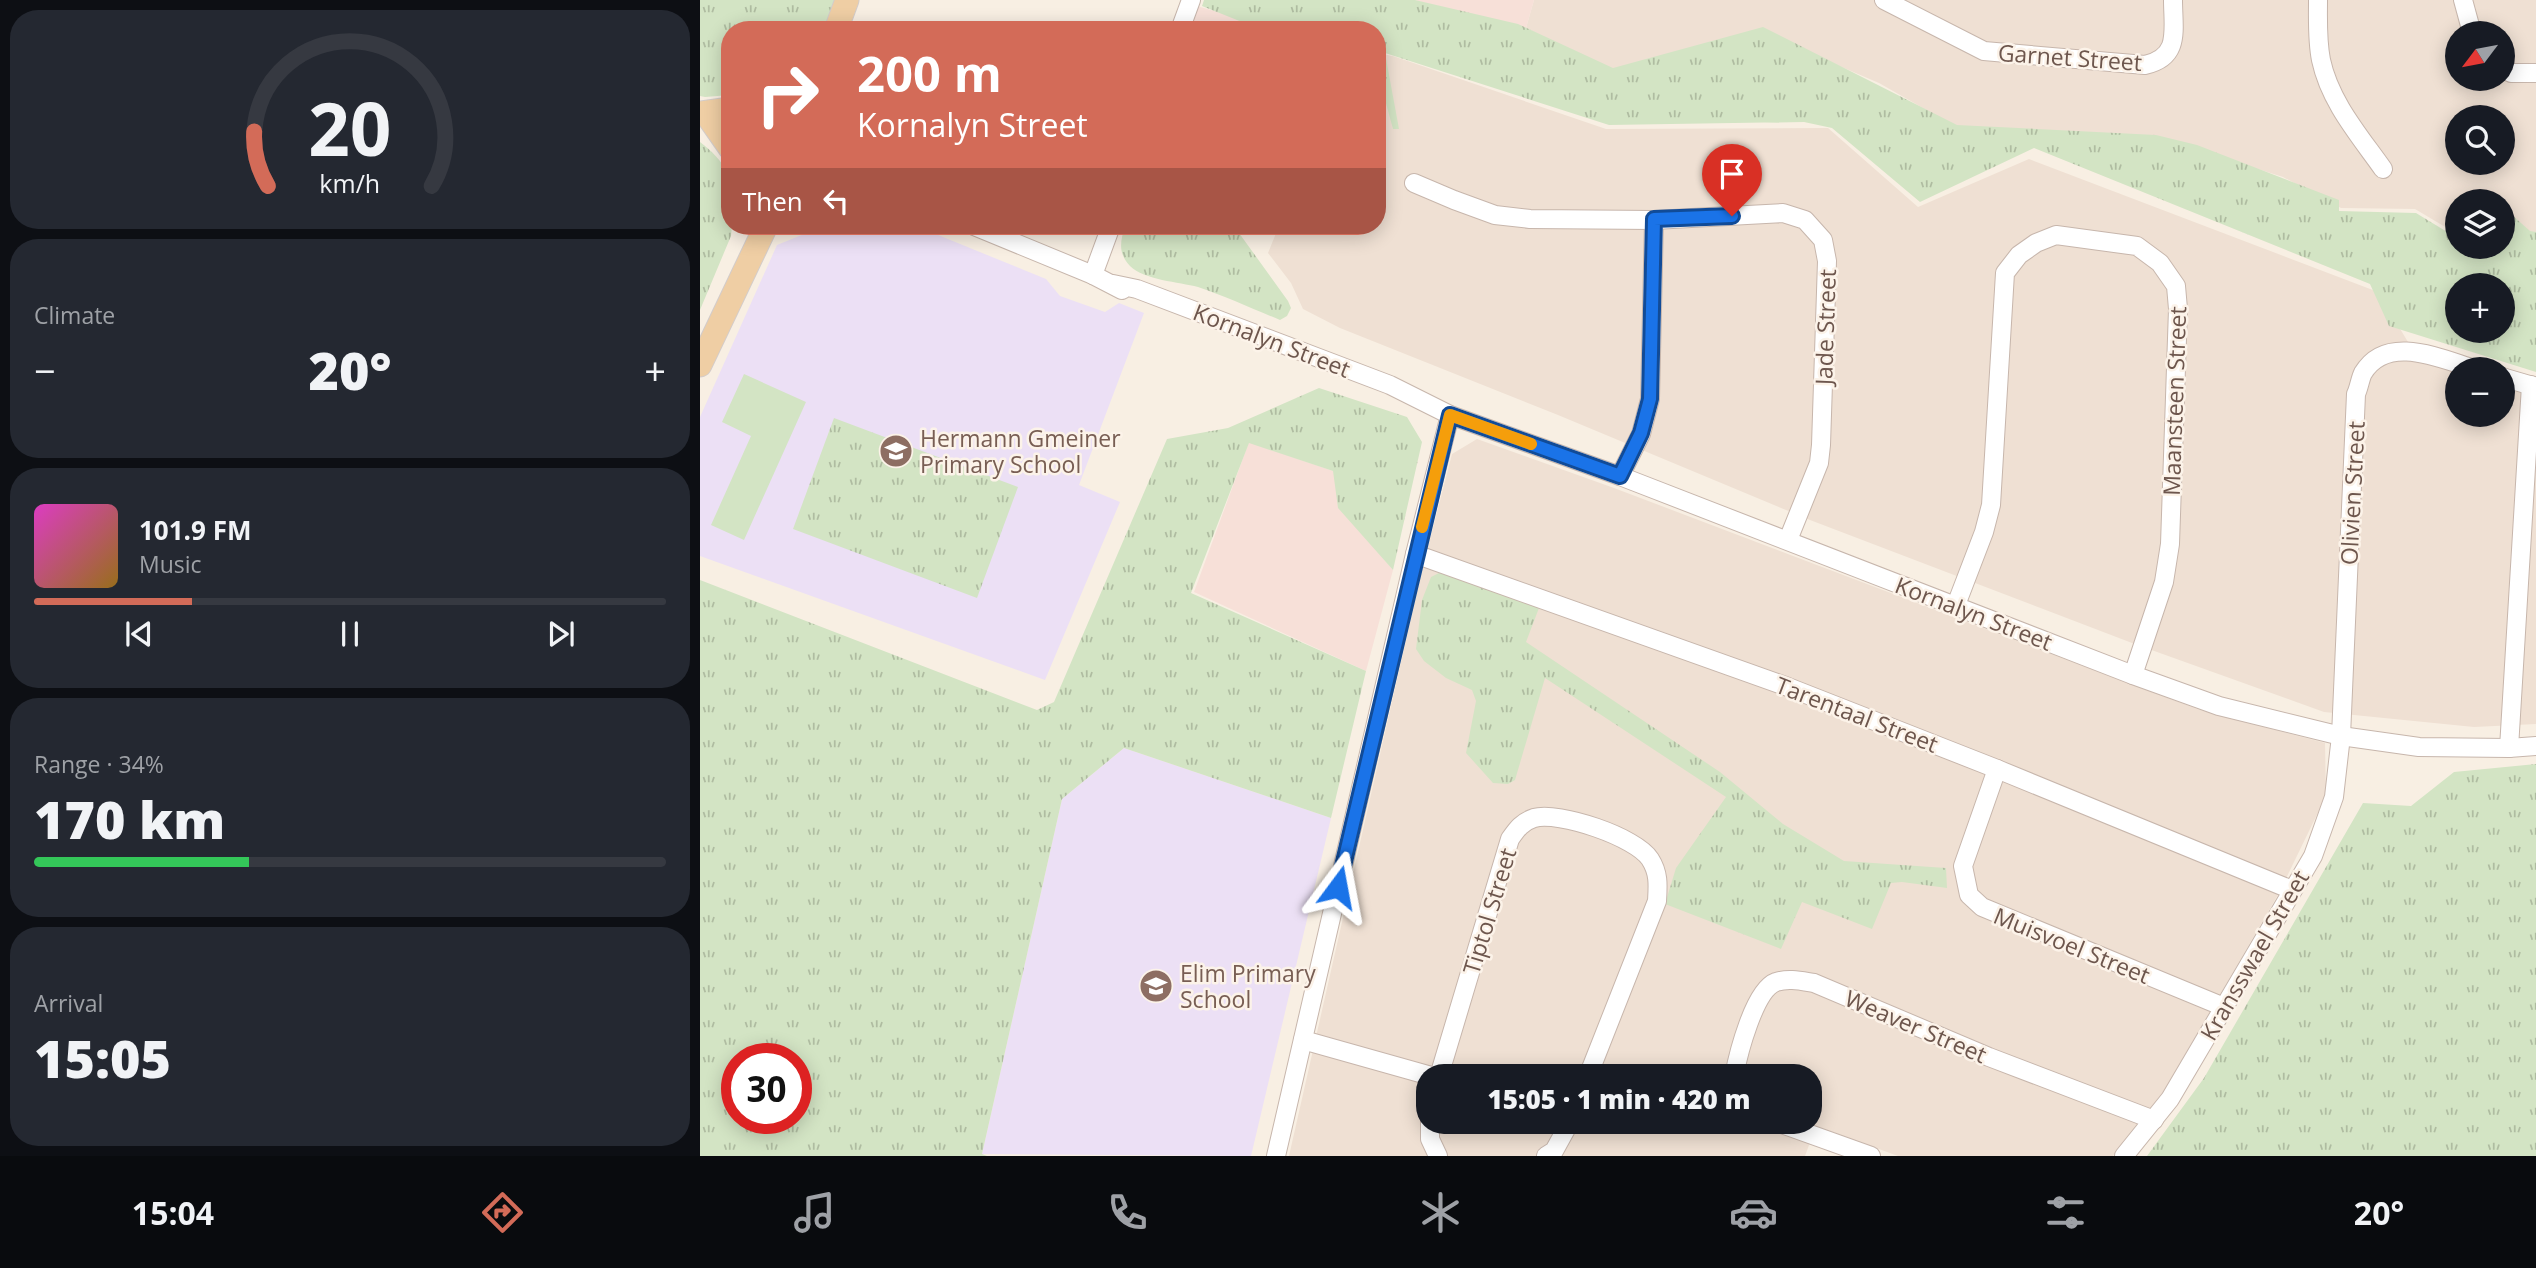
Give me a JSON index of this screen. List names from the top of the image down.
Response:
{
  "streets": {
    "street": [
      "Garnet Street",
      "Jade Street",
      "Kornalyn Street",
      "Maansteen Street",
      "Olivien Street",
      "Tarentaal Street",
      "Tiptol Street",
      "Muisvoel Street",
      "Kransswael Street",
      "Weaver Street"
    ]
  },
  "crossings": [
    ["Jade Street", "Kornalyn Street"],
    ["Kornalyn Street", "Maansteen Street"],
    ["Kornalyn Street", "Olivien Street"],
    ["Kornalyn Street", "Kransswael Street"],
    ["Olivien Street", "Kransswael Street"],
    ["Tarentaal Street", "Muisvoel Street"],
    ["Tarentaal Street", "Kransswael Street"],
    ["Muisvoel Street", "Kransswael Street"],
    ["Kransswael Street", "Weaver Street"]
  ],
  "places": {
    "school or university": ["Hermann Gmeiner Primary School", "Elim Primary School"]
  },
  "north": "bottom left",
  "page": {
    "map_buttons": ["+", "−"],
    "turn": ["200 m", "Kornalyn Street"],
    "then": "Then",
    "tile": [
      "Climate",
      ["Range · 34%", "170 km"],
      ["Arrival", "15:05"]
    ],
    "heat": ["−", "20°", "+"],
    "song": ["101.9 FM", "Music"],
    "limit": "30",
    "trip": "15:05 · 1 min · 420 m",
    "tabs": ["15:04", "20°"],
    "gauge": ["20", "km/h"]
  }
}
